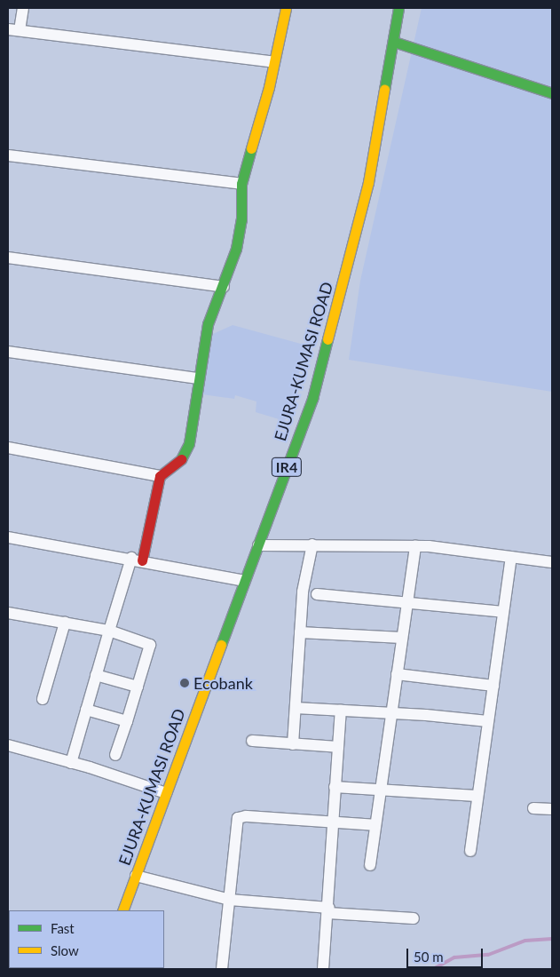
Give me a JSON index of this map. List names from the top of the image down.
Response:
{
  "streets": {
    "main road": ["EJURA-KUMASI ROAD", "IR4"]
  },
  "places": ["Ecobank"],
  "legend": ["Fast", "Slow"],
  "scale_bar": "50 m"
}
